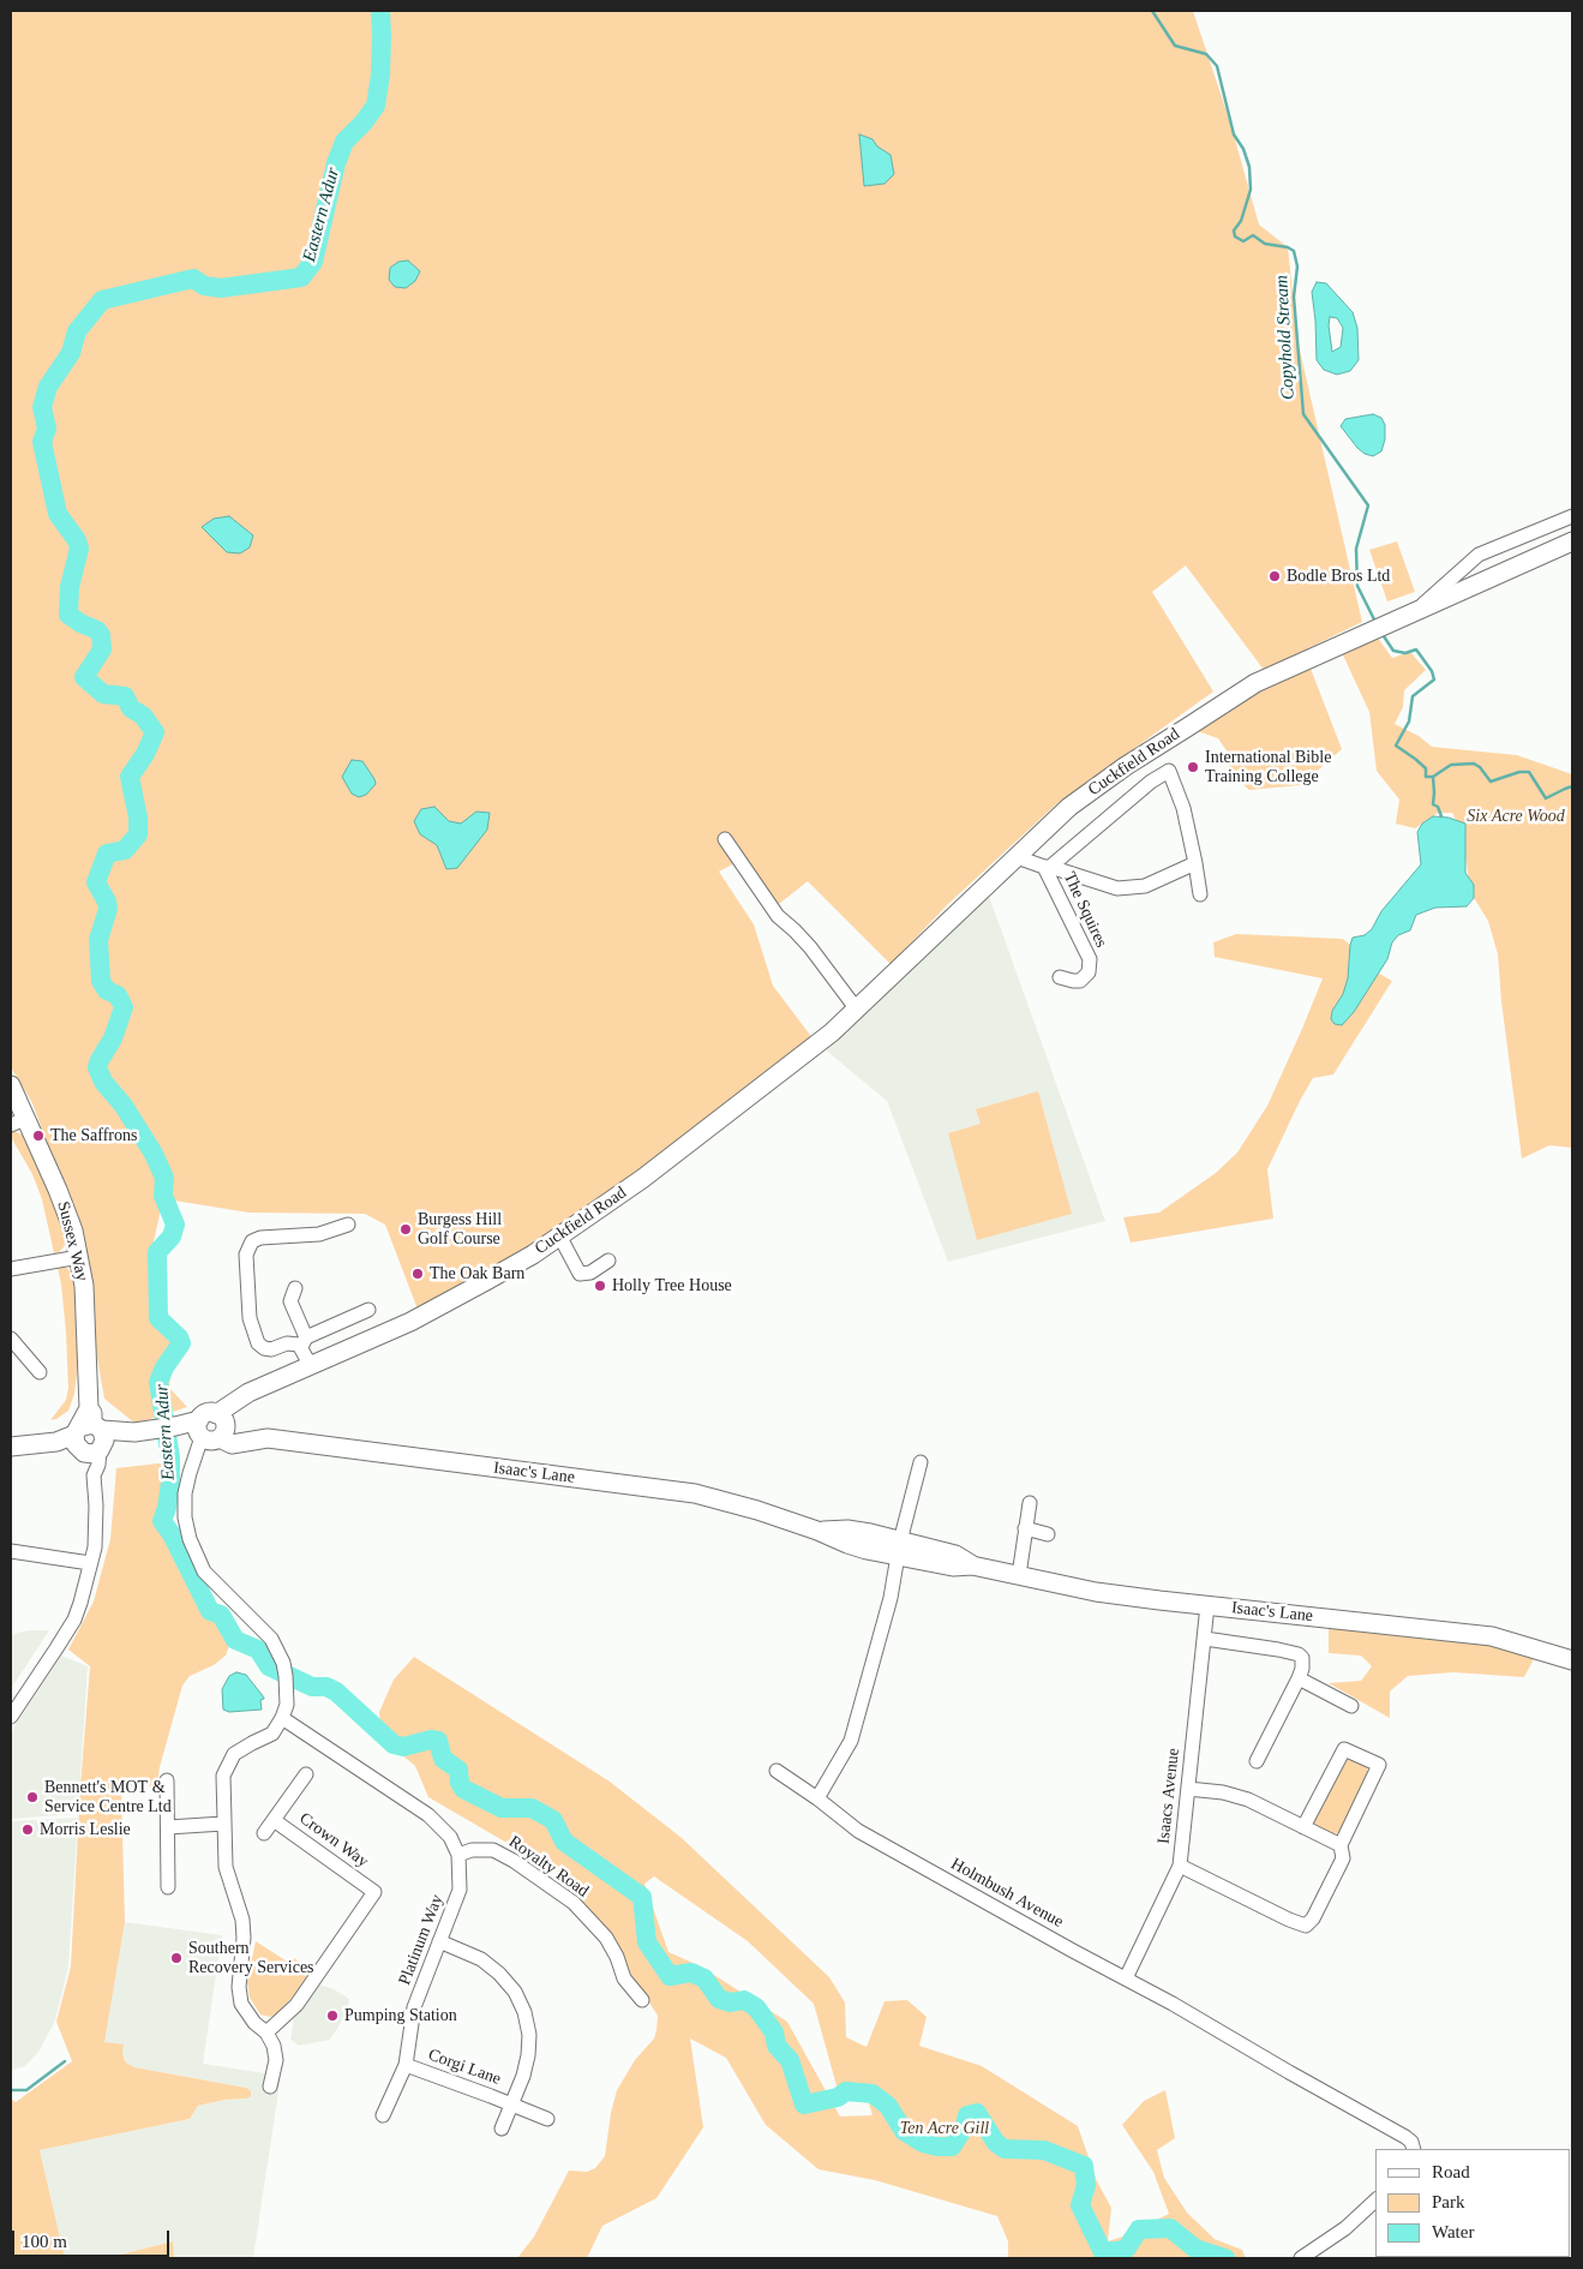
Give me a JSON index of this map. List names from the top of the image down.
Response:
{
  "streets": {
    "main road": ["Cuckfield Road", "Sussex Way", "Isaac's Lane"],
    "street": [
      "The Squires",
      "Isaacs Avenue",
      "Crown Way",
      "Royalty Road",
      "Holmbush Avenue",
      "Platinum Way",
      "Corgi Lane"
    ]
  },
  "crossings": [
    ["Cuckfield Road", "Isaac's Lane"],
    ["Sussex Way", "Isaac's Lane"],
    ["Isaac's Lane", "Isaacs Avenue"],
    ["Isaacs Avenue", "Holmbush Avenue"],
    ["Royalty Road", "Platinum Way"],
    ["Platinum Way", "Corgi Lane"]
  ],
  "water": ["Eastern Adur", "Copyhold Stream"],
  "parks": ["Six Acre Wood", "Ten Acre Gill"],
  "places": [
    "Bodle Bros Ltd",
    "International Bible Training College",
    "The Saffrons",
    "Burgess Hill Golf Course",
    "The Oak Barn",
    "Holly Tree House",
    "Bennett's MOT & Service Centre Ltd",
    "Morris Leslie",
    "Southern Recovery Services",
    "Pumping Station"
  ],
  "legend": ["Road", "Park", "Water"],
  "scale_bar": "100 m"
}
